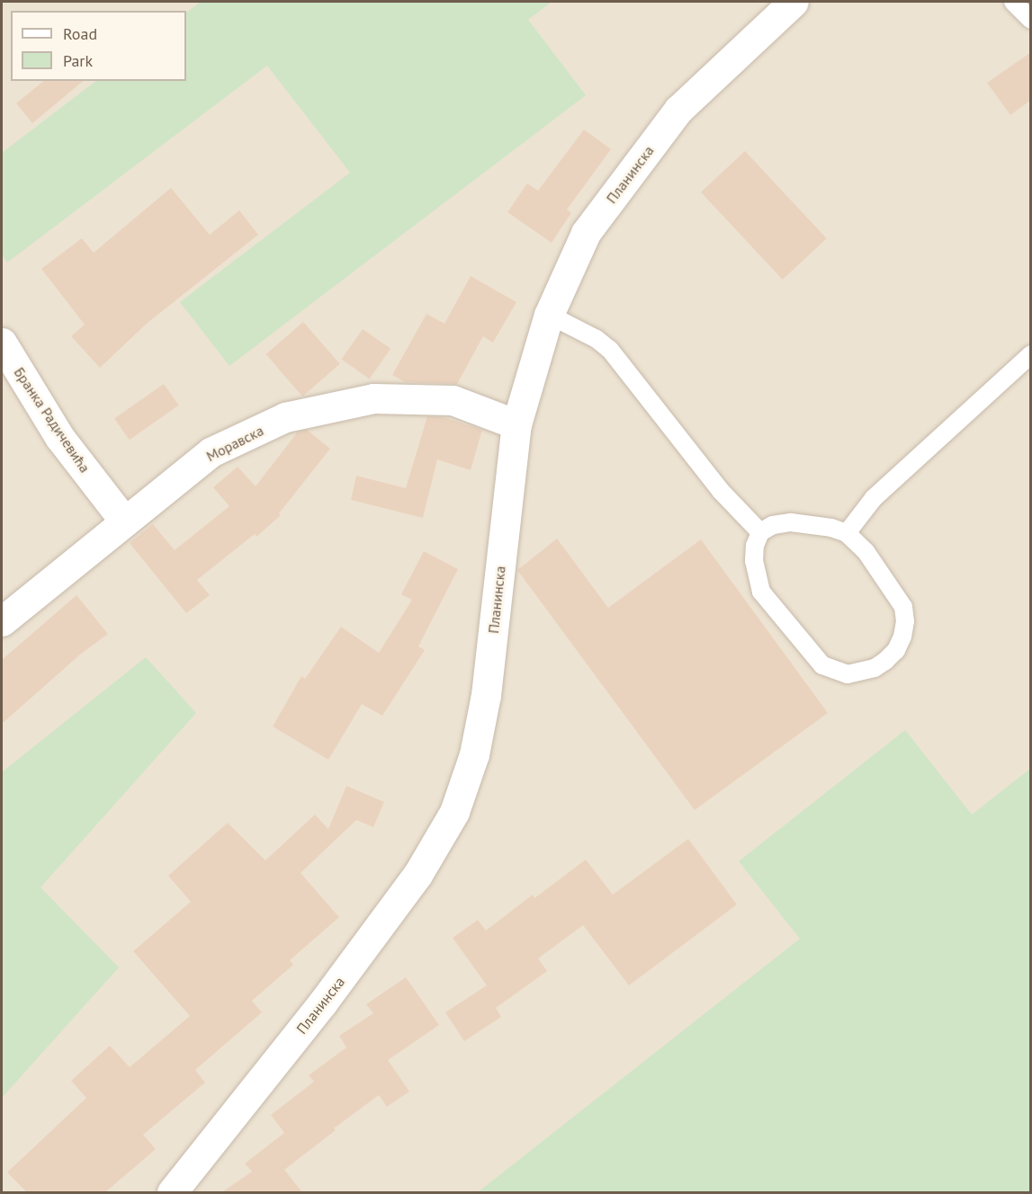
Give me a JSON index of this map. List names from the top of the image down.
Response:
{
  "streets": {
    "street": ["Планинска", "Бранка Радичевића", "Моравска"]
  },
  "crossings": [
    ["Планинска", "Моравска"],
    ["Бранка Радичевића", "Моравска"]
  ],
  "legend": ["Road", "Park"]
}
